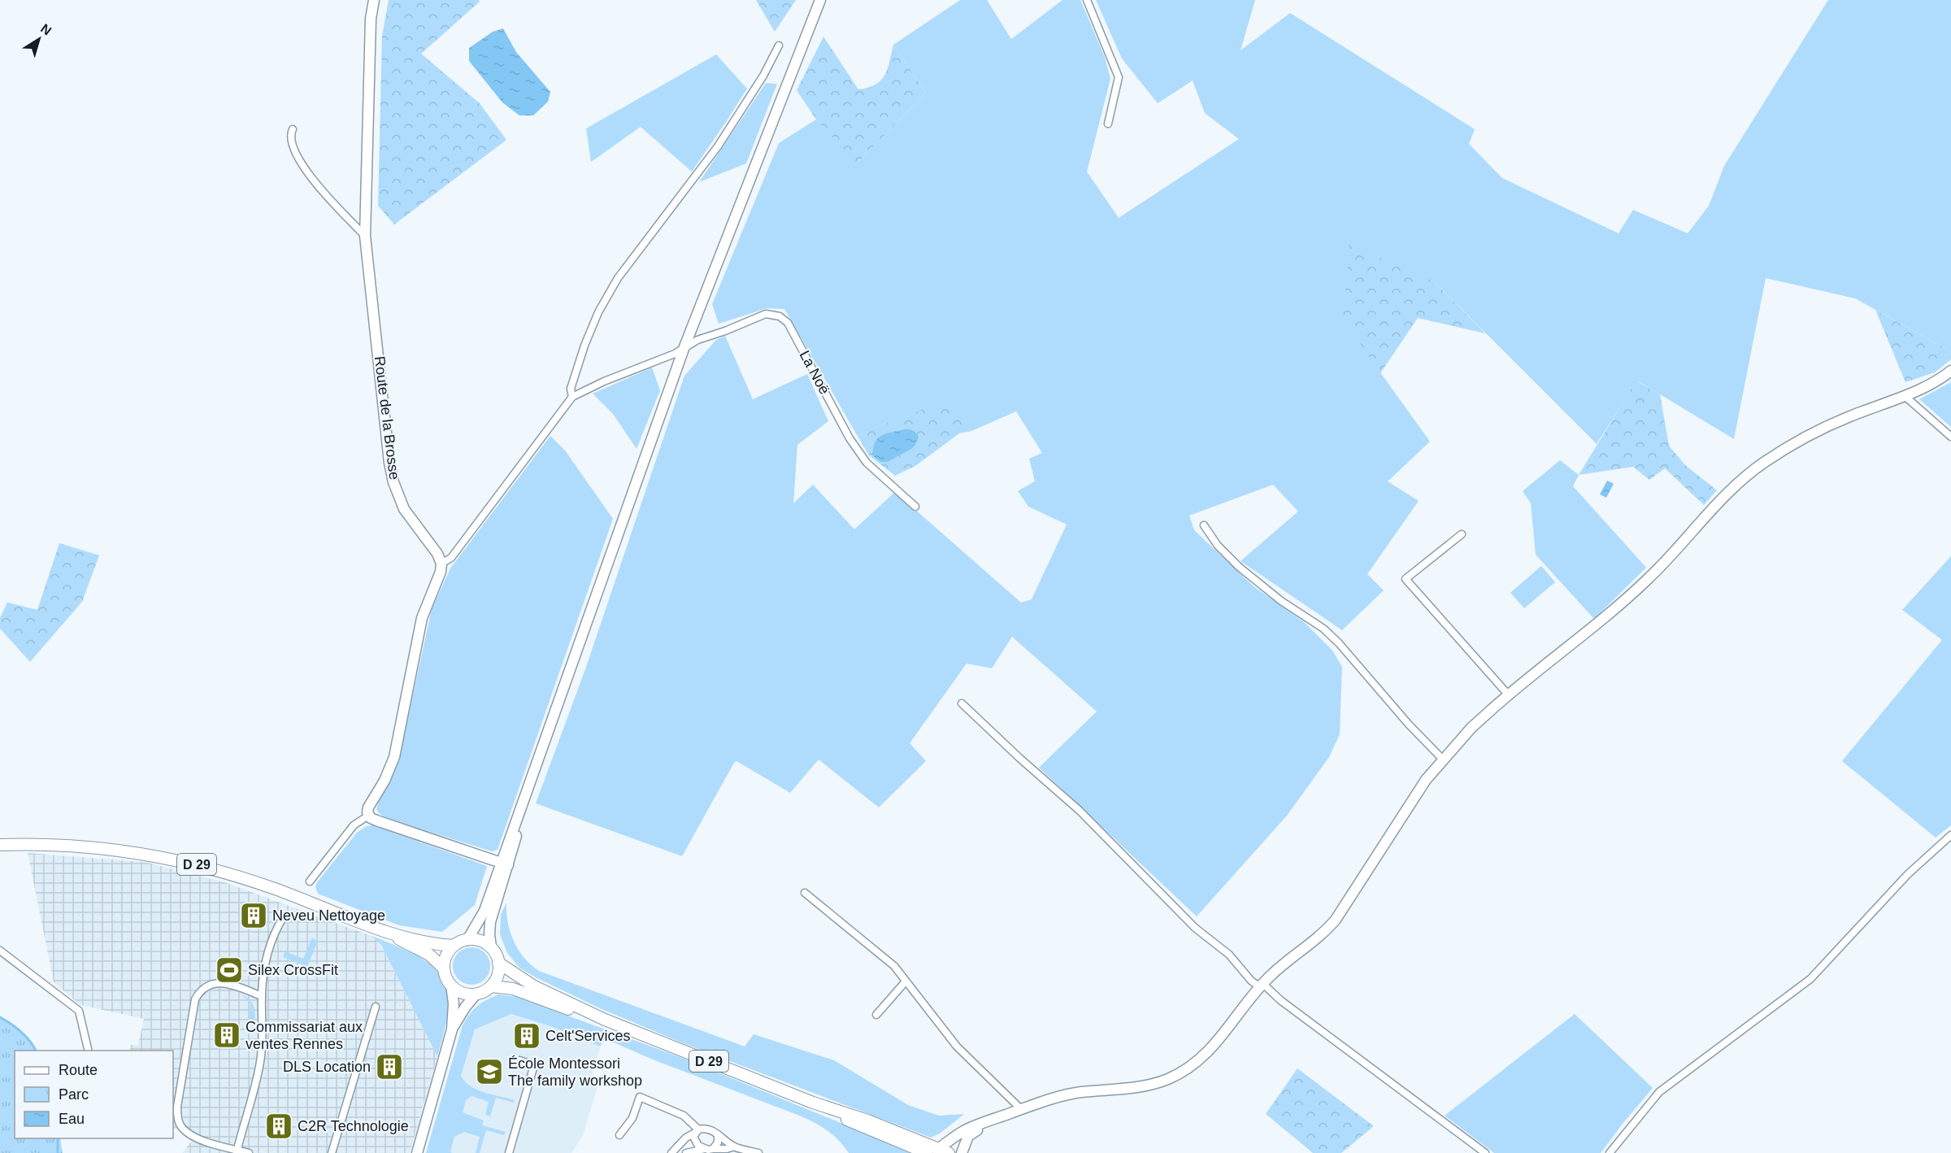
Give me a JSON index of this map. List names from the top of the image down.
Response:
{
  "streets": {
    "main road": ["D 29"],
    "street": ["La Noë", "Route de la Brosse"]
  },
  "places": {
    "building": [
      "Neveu Nettoyage",
      "Commissariat aux ventes Rennes",
      "Celt'Services",
      "DLS Location",
      "C2R Technologie"
    ],
    "sports": ["Silex CrossFit"],
    "school or university": ["École Montessori The family workshop"]
  },
  "legend": ["Route", "Parc", "Eau"],
  "north": "top right"
}
